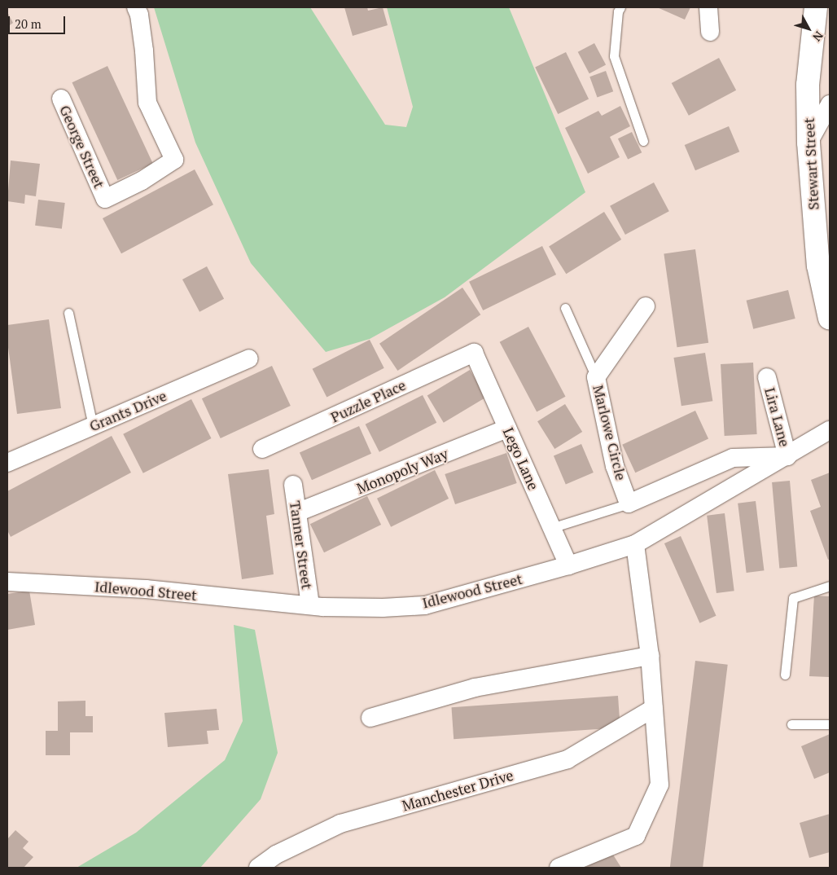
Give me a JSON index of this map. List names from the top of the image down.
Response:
{
  "streets": {
    "street": [
      "George Street",
      "Stewart Street",
      "Puzzle Place",
      "Grants Drive",
      "Lira Lane",
      "Marlowe Circle",
      "Lego Lane",
      "Monopoly Way",
      "Tanner Street",
      "Idlewood Street",
      "Manchester Drive"
    ]
  },
  "crossings": [
    ["Puzzle Place", "Lego Lane"],
    ["Lira Lane", "Idlewood Street"],
    ["Lego Lane", "Monopoly Way"],
    ["Lego Lane", "Idlewood Street"],
    ["Monopoly Way", "Tanner Street"],
    ["Tanner Street", "Idlewood Street"]
  ],
  "scale_bar": "20 m",
  "north": "bottom right"
}
